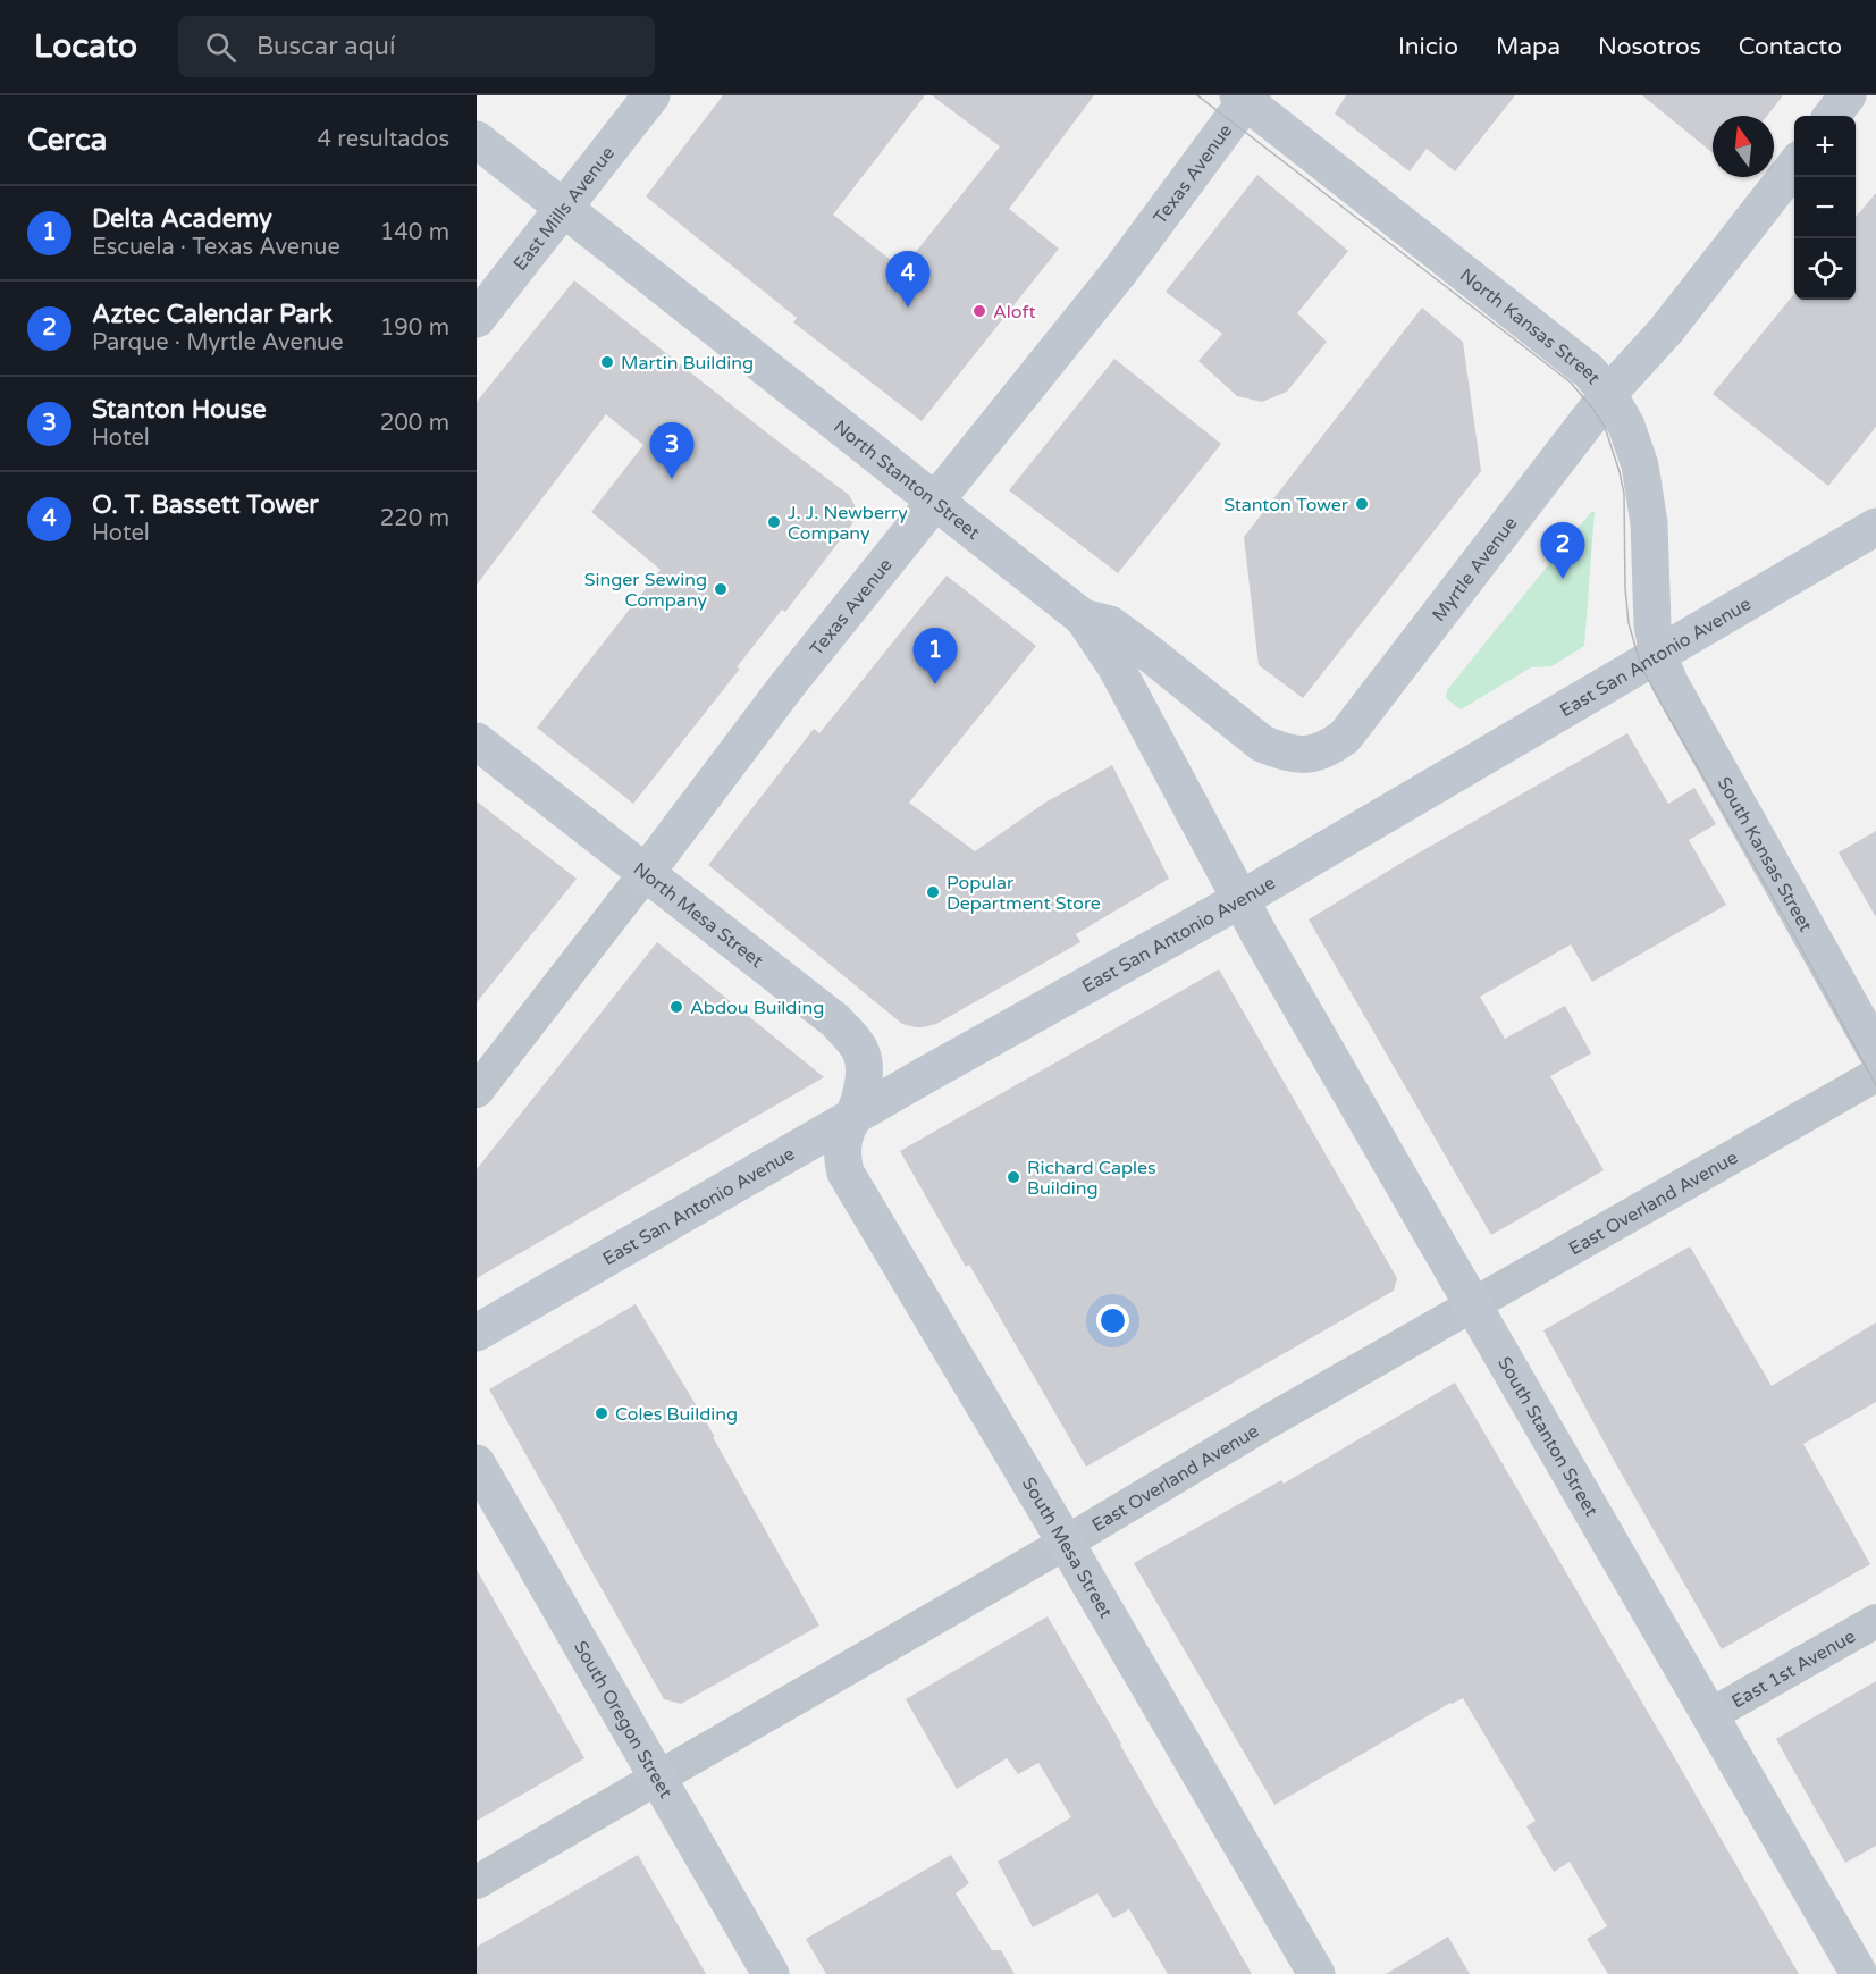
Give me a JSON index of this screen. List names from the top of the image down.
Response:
{
  "streets": {
    "street": [
      "Texas Avenue",
      "East Mills Avenue",
      "North Kansas Street",
      "North Stanton Street",
      "Myrtle Avenue",
      "East San Antonio Avenue",
      "South Kansas Street",
      "North Mesa Street",
      "East Overland Avenue",
      "South Stanton Street",
      "South Mesa Street",
      "East 1st Avenue",
      "South Oregon Street"
    ]
  },
  "crossings": [
    ["Texas Avenue", "North Kansas Street"],
    ["Texas Avenue", "North Stanton Street"],
    ["Texas Avenue", "North Mesa Street"],
    ["East Mills Avenue", "North Stanton Street"],
    ["North Kansas Street", "Myrtle Avenue"],
    ["North Kansas Street", "East San Antonio Avenue"],
    ["North Kansas Street", "South Kansas Street"],
    ["North Stanton Street", "Myrtle Avenue"],
    ["North Stanton Street", "East San Antonio Avenue"],
    ["North Stanton Street", "South Stanton Street"],
    ["East San Antonio Avenue", "South Kansas Street"],
    ["East San Antonio Avenue", "North Mesa Street"],
    ["East San Antonio Avenue", "South Stanton Street"],
    ["East San Antonio Avenue", "South Mesa Street"],
    ["North Mesa Street", "South Mesa Street"],
    ["East Overland Avenue", "South Stanton Street"],
    ["East Overland Avenue", "South Mesa Street"],
    ["East Overland Avenue", "South Oregon Street"],
    ["South Stanton Street", "East 1st Avenue"]
  ],
  "places": [
    "Aloft",
    "Martin Building",
    "Stanton Tower",
    "J. J. Newberry Company",
    "Singer Sewing Company",
    "Popular Department Store",
    "Abdou Building",
    "Richard Caples Building",
    "Coles Building"
  ],
  "north": "top",
  "page": {
    "header": "Locato",
    "search": "Buscar aquí",
    "nav": [
      "Inicio",
      "Mapa",
      "Nosotros",
      "Contacto"
    ],
    "heading": ["Cerca", "4 resultados"],
    "map_buttons": ["+", "−"],
    "list": [
      {
        "mark": "1",
        "name": "Delta Academy",
        "note": "Escuela · Texas Avenue",
        "value": "140 m"
      },
      {
        "mark": "2",
        "name": "Aztec Calendar Park",
        "note": "Parque · Myrtle Avenue",
        "value": "190 m"
      },
      {
        "mark": "3",
        "name": "Stanton House",
        "note": "Hotel",
        "value": "200 m"
      },
      {
        "mark": "4",
        "name": "O. T. Bassett Tower",
        "note": "Hotel",
        "value": "220 m"
      }
    ],
    "pins": [
      "4",
      "3",
      "2",
      "1"
    ]
  }
}
